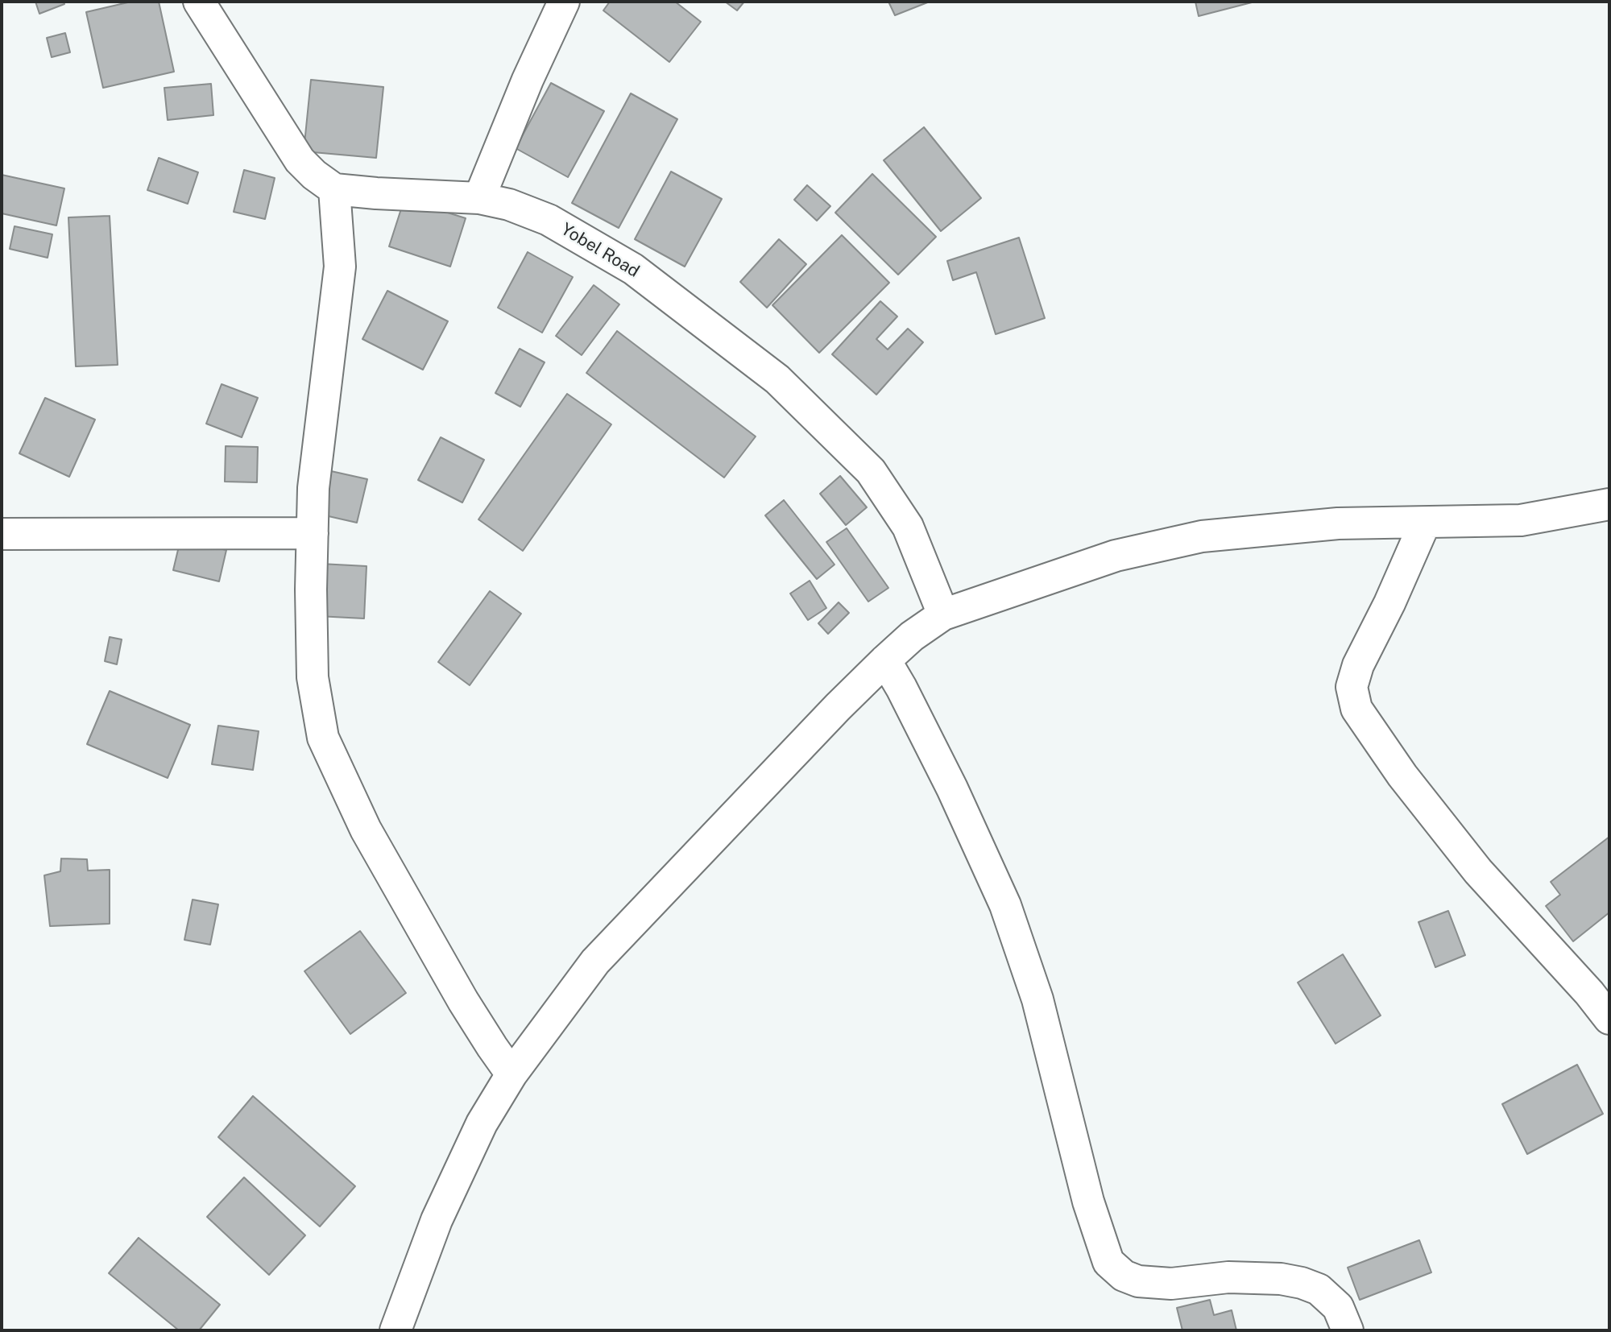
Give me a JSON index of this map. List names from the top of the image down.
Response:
{
  "streets": {
    "street": ["Yobel Road"]
  }
}
